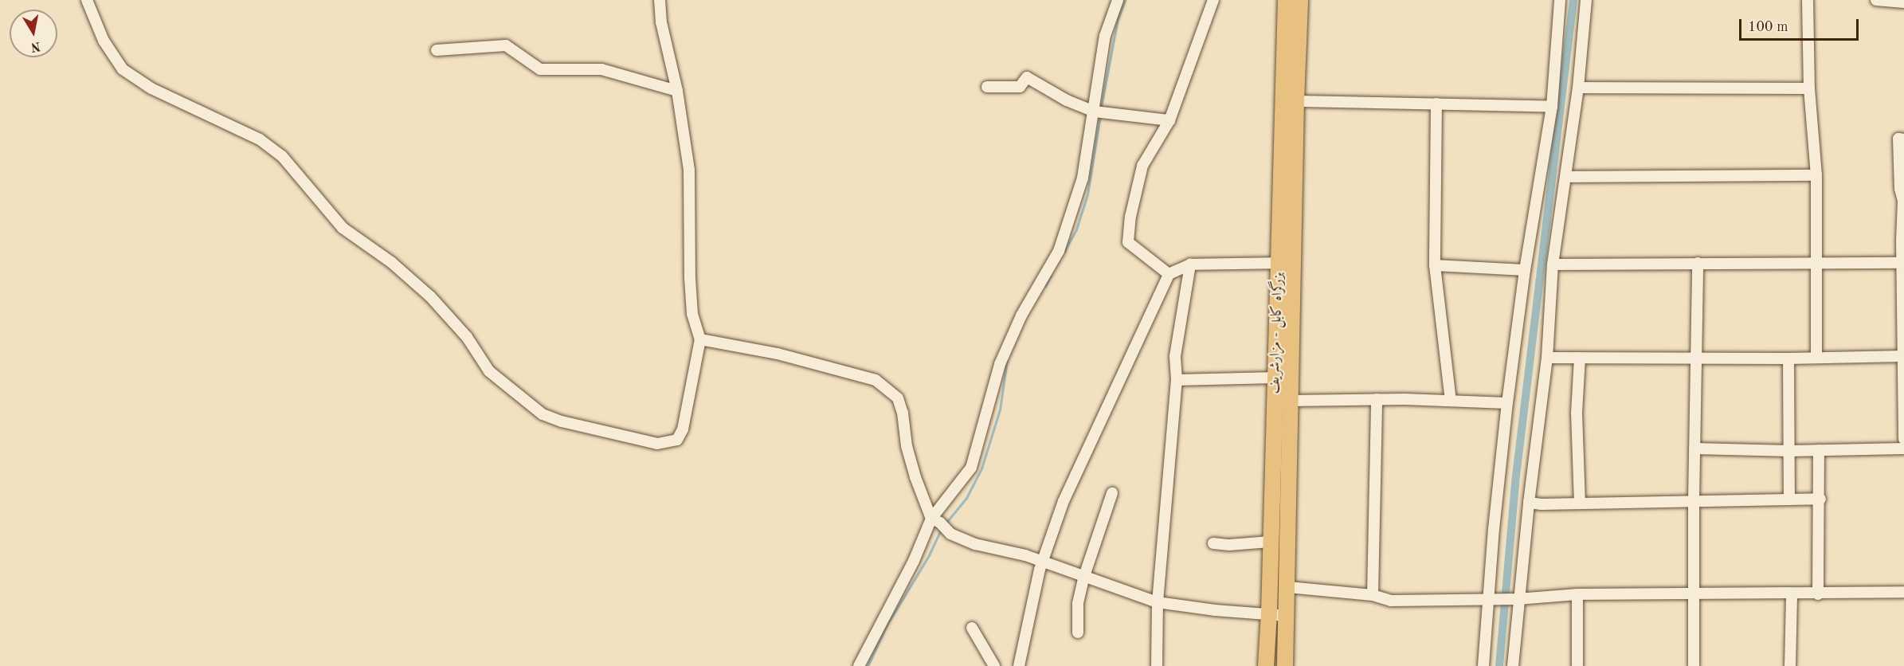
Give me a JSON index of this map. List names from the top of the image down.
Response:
{
  "streets": {
    "highway": ["بزرگراه کابل - مزارشریف"]
  },
  "scale_bar": "100 m",
  "north": "bottom"
}
